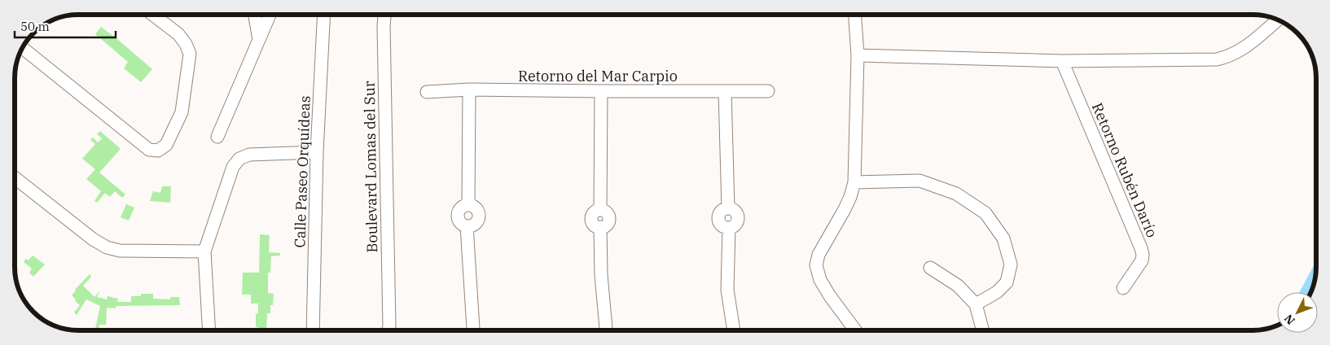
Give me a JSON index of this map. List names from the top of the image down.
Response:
{
  "streets": {
    "street": [
      "Retorno del Mar Carpio",
      "Boulevard Lomas del Sur",
      "Retorno Rubén Darío",
      "Calle Paseo Orquídeas"
    ]
  },
  "scale_bar": "50 m",
  "north": "bottom left"
}
